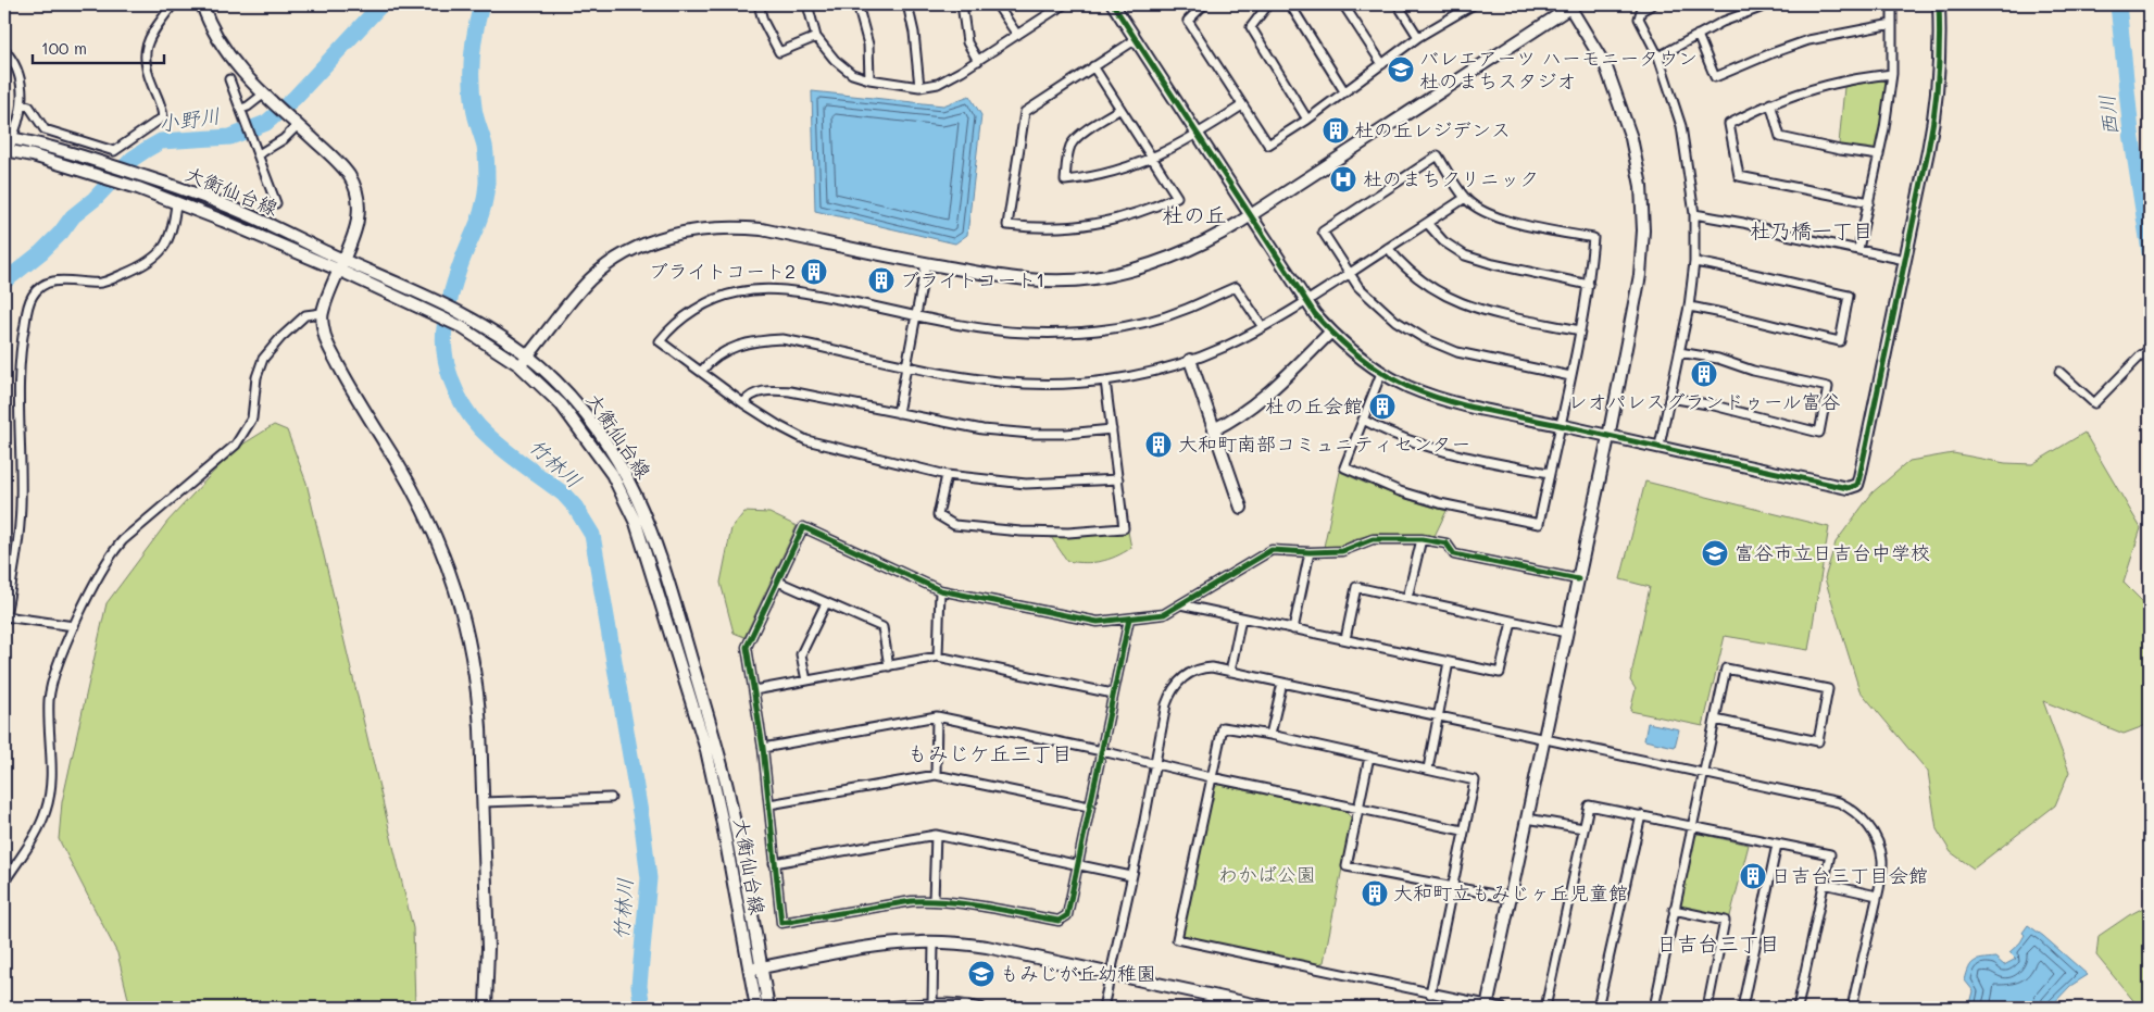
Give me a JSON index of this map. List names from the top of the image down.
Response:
{
  "streets": {
    "street": ["大衡仙台線"]
  },
  "districts": [
    "杜の丘",
    "杜乃橋一丁目",
    "もみじケ丘三丁目",
    "日吉台三丁目"
  ],
  "water": ["西川", "小野川", "竹林川"],
  "parks": ["わかば公園"],
  "places": {
    "school or university": ["バレエアーツ ハーモニータウン 杜のまちスタジオ", "富谷市立日吉台中学校", "もみじが丘幼稚園"],
    "building": [
      "杜の丘レジデンス",
      "ブライトコート2",
      "ブライトコート1",
      "レオパレスグランドゥール富谷",
      "杜の丘会館",
      "大和町南部コミュニティセンター",
      "日吉台三丁目会館",
      "大和町立もみじヶ丘児童館"
    ],
    "hospital": ["杜のまちクリニック"]
  },
  "scale_bar": "100 m"
}
